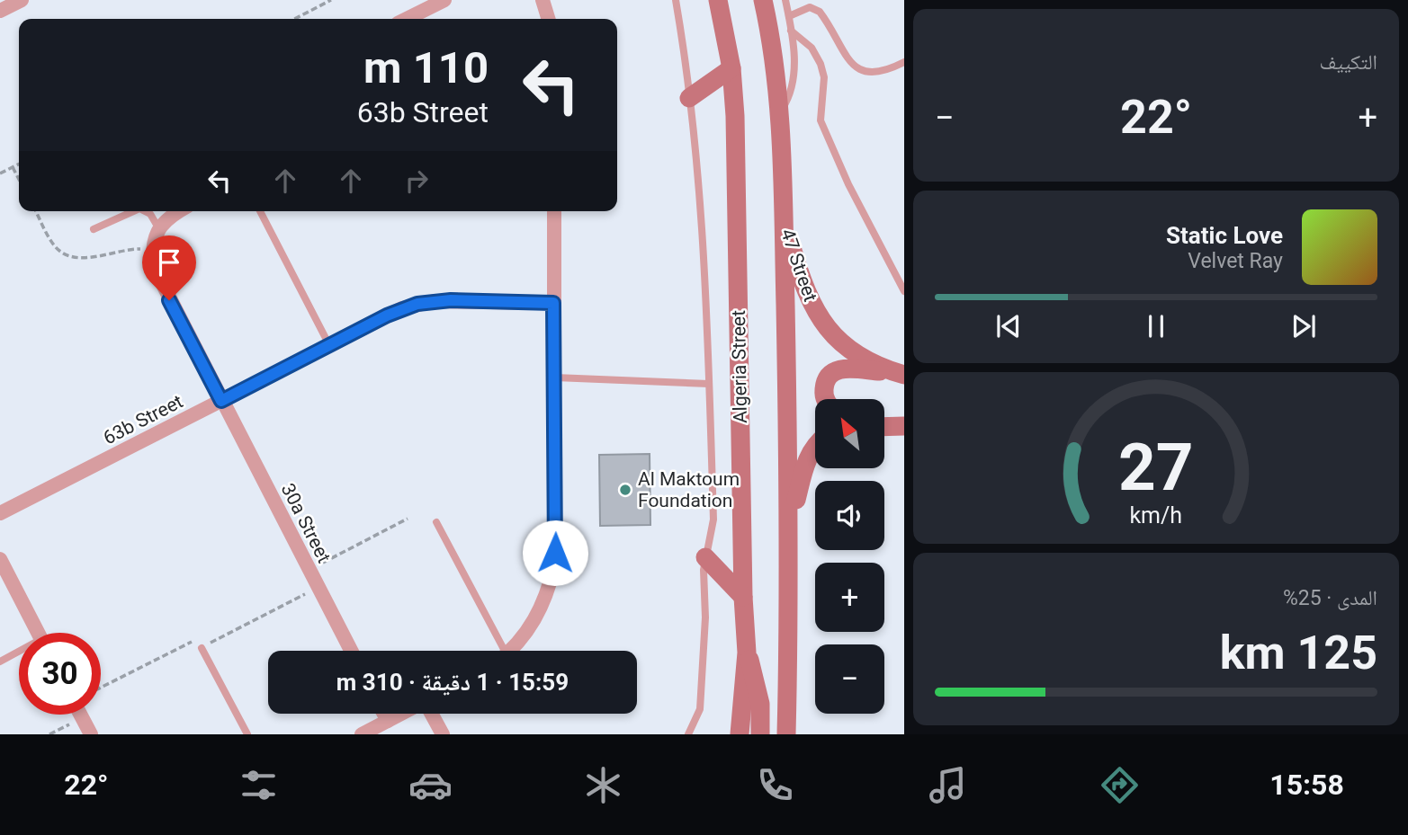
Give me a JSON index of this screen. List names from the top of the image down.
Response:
{
  "streets": {
    "main road": ["47 Street", "Algeria Street"],
    "street": ["63b Street", "30a Street"]
  },
  "crossings": [
    ["63b Street", "30a Street"]
  ],
  "places": ["Al Maktoum Foundation"],
  "north": "top left",
  "page": {
    "tile": [
      "التكييف",
      ["المدى · 25%", "125 km"]
    ],
    "turn": ["110 m", "63b Street"],
    "heat": ["−", "22°", "+"],
    "song": ["Static Love", "Velvet Ray"],
    "map_buttons": ["+", "−"],
    "limit": "30",
    "trip": "15:59 · 1 دقيقة · 310 m",
    "tabs": ["15:58", "22°"],
    "gauge": ["27", "km/h"]
  }
}
